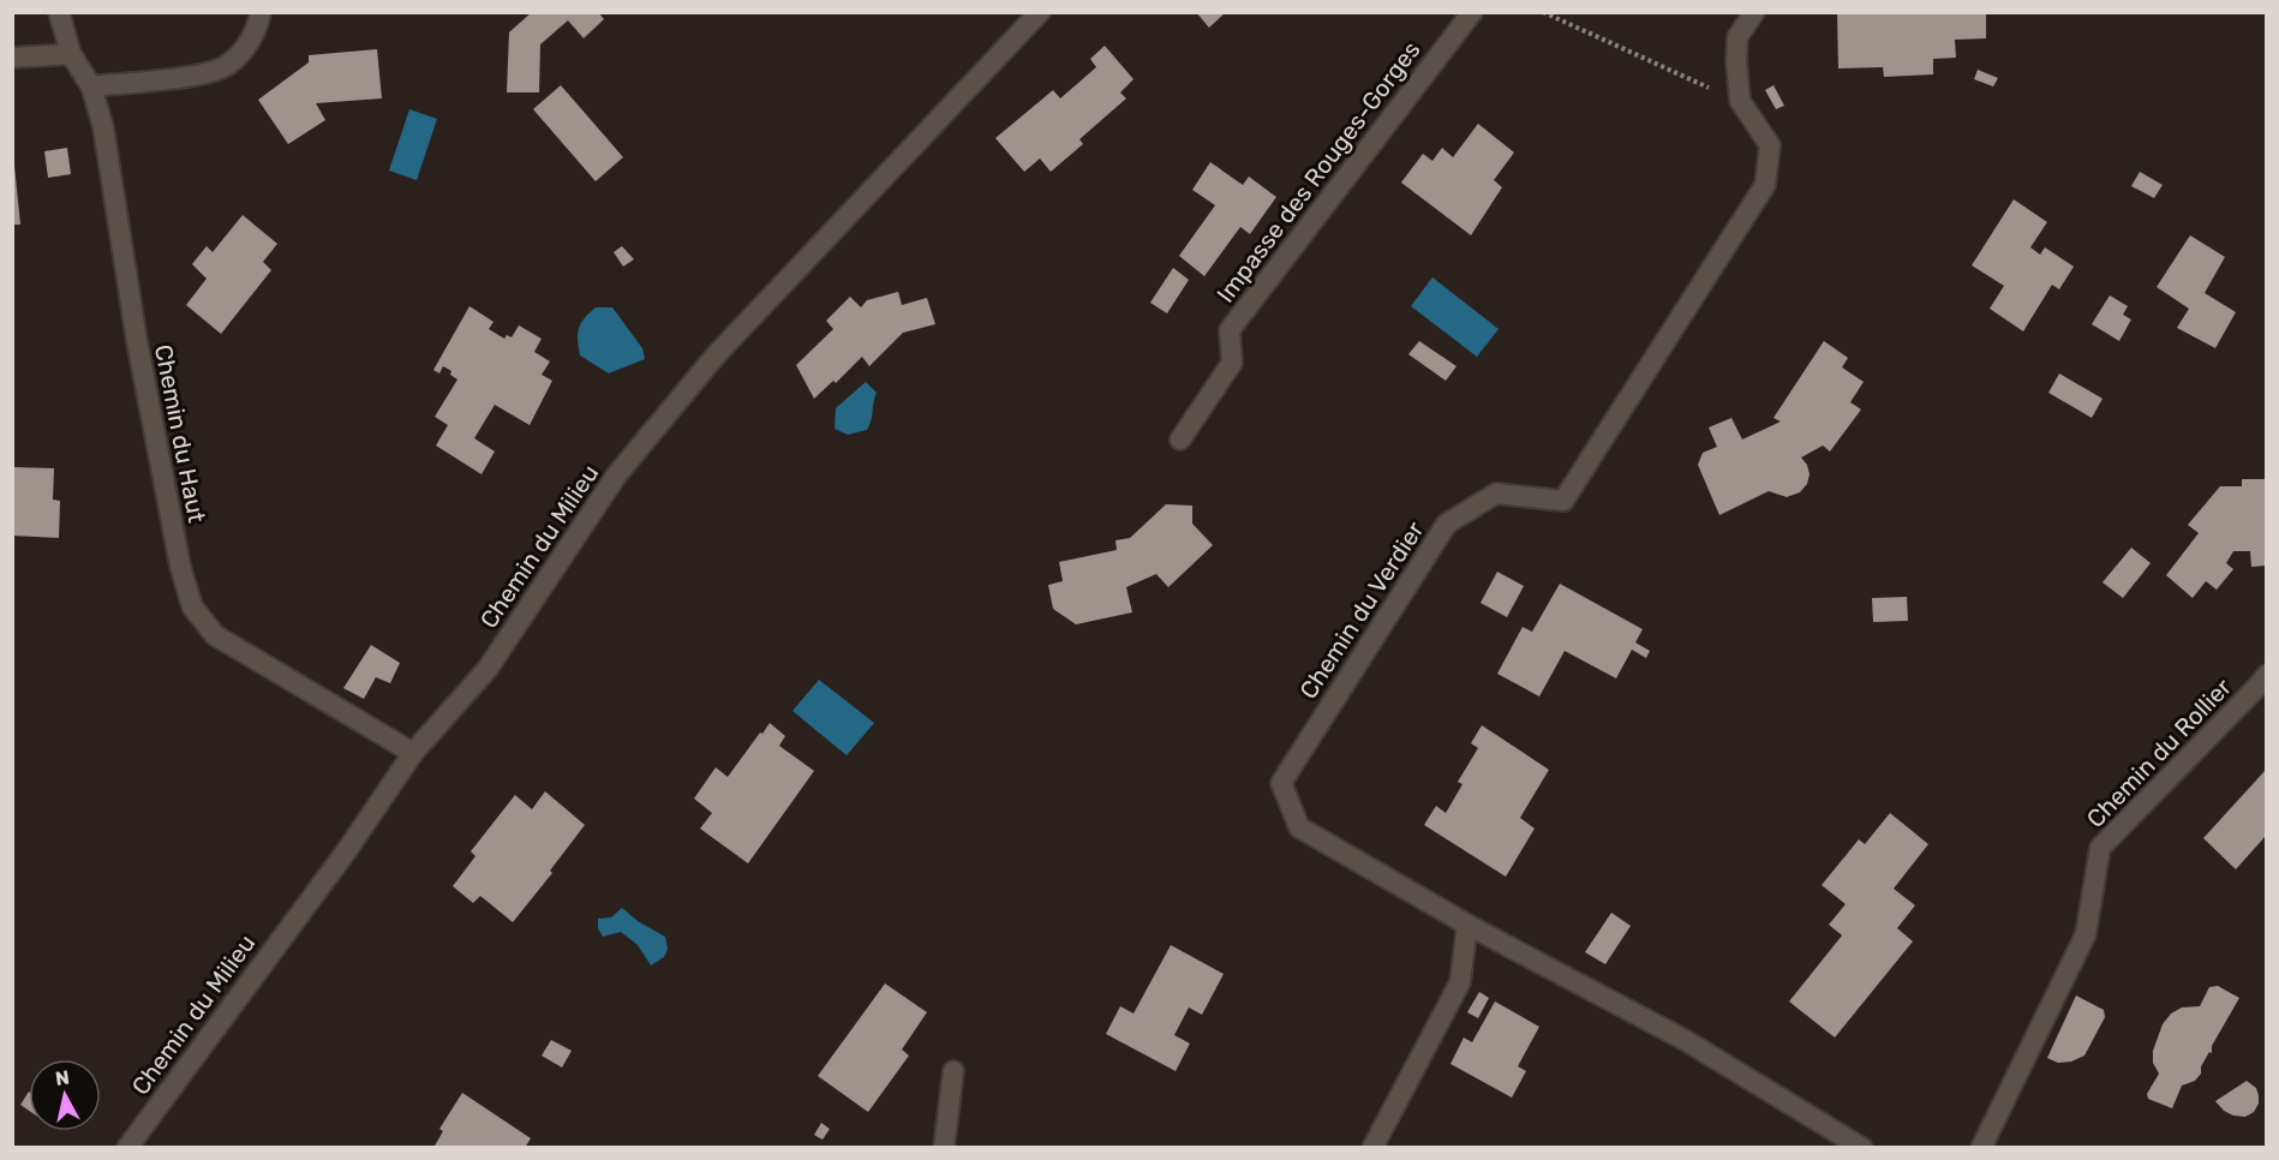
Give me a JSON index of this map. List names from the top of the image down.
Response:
{
  "streets": {
    "street": [
      "Impasse des Rouges-Gorges",
      "Chemin du Haut",
      "Chemin du Milieu",
      "Chemin du Verdier",
      "Chemin du Rollier"
    ]
  },
  "crossings": [
    ["Chemin du Haut", "Chemin du Milieu"]
  ],
  "north": "top"
}
